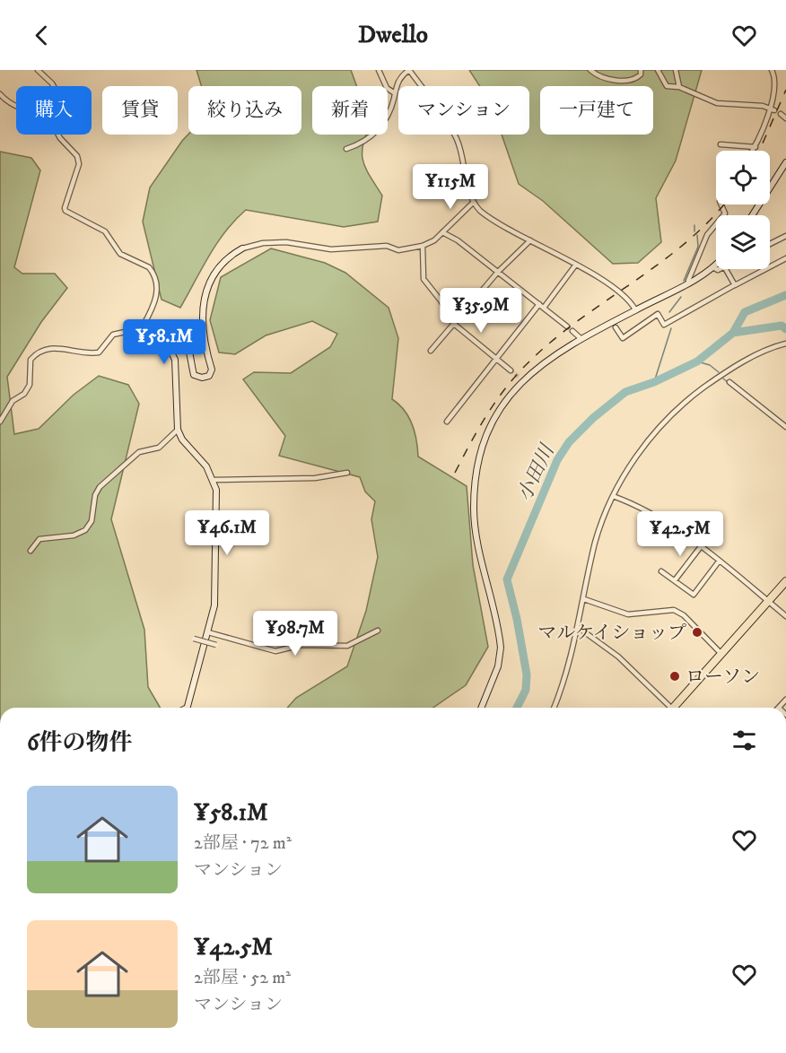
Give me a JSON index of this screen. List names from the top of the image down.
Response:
{
  "water": ["小田川"],
  "places": ["マルケイショップ", "ローソン"],
  "page": {
    "header": "Dwello",
    "chip": [
      "購入",
      "賃貸",
      "絞り込み",
      "新着",
      "マンション",
      "一戸建て"
    ],
    "price": [
      "¥115M",
      "¥35.9M",
      "¥58.1M",
      "¥46.1M",
      "¥42.5M",
      "¥98.7M"
    ],
    "heading": "6件の物件",
    "list": [
      {
        "name": "¥58.1M",
        "note": "2部屋 · 72 m² · マンション"
      },
      {
        "name": "¥42.5M",
        "note": "2部屋 · 52 m² · マンション"
      }
    ]
  }
}
